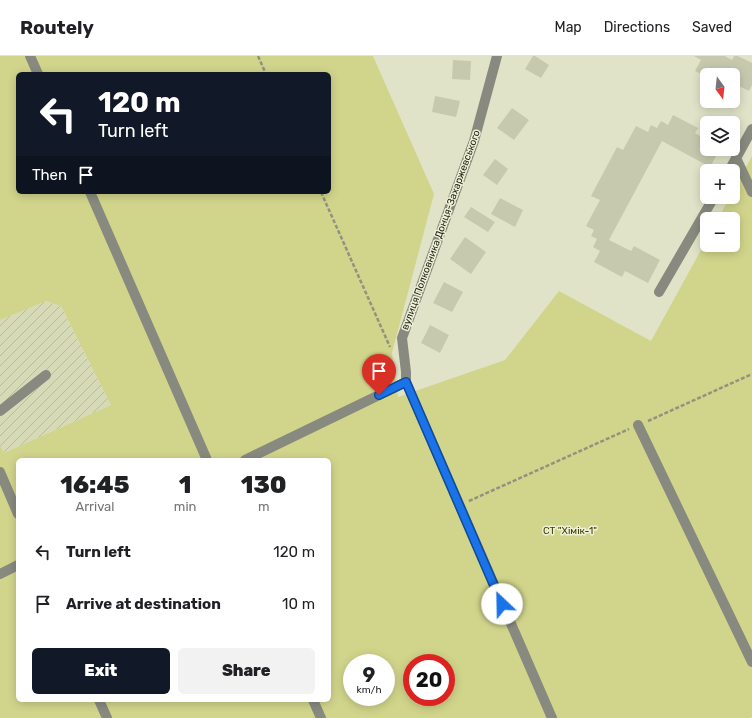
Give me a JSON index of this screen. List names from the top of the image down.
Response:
{
  "streets": {
    "street": ["вулиця Полковника Донця-Захаржевського"]
  },
  "parks": ["СТ \"Хімік-1\""],
  "north": "bottom",
  "page": {
    "header": "Routely",
    "nav": ["Map", "Directions", "Saved"],
    "map_buttons": ["+", "−"],
    "turn": ["120 m", "Turn left"],
    "then": "Then",
    "eta": [
      "16:45",
      "Arrival",
      "1",
      "min",
      "130",
      "m"
    ],
    "list": [
      {
        "name": "Turn left",
        "value": "120 m"
      },
      {
        "name": "Arrive at destination",
        "value": "10 m"
      }
    ],
    "buttons": ["Exit", "Share"],
    "speed": "9 km/h",
    "limit": "20"
  }
}
